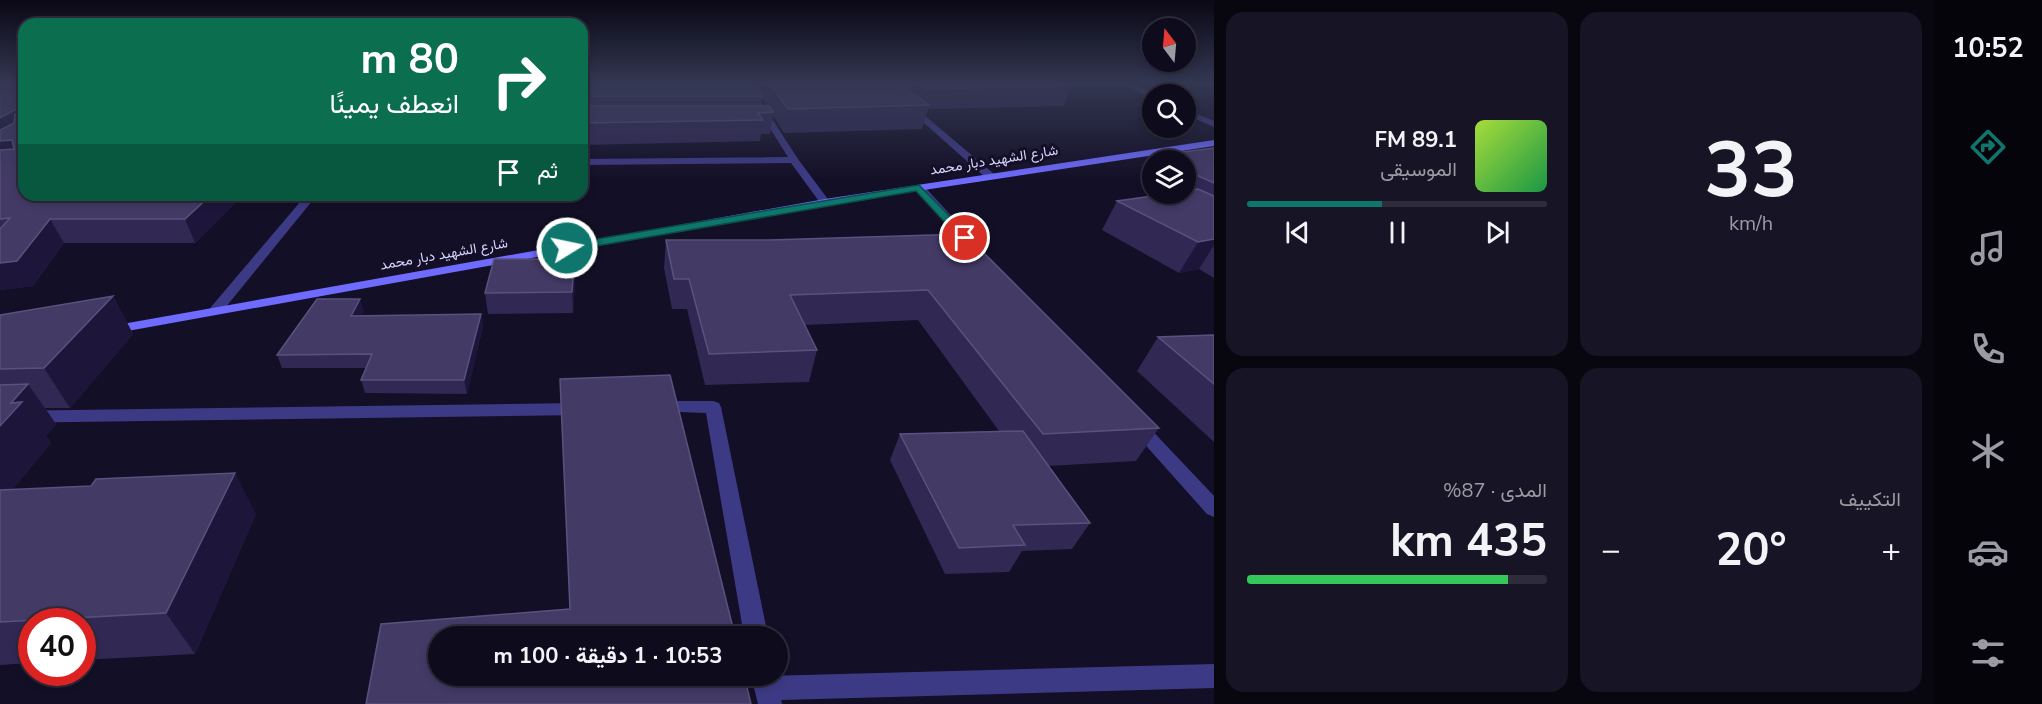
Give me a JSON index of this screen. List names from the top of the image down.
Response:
{
  "streets": {
    "street": ["شارع الشهيد دبار محمد"]
  },
  "north": "top",
  "page": {
    "tabs": "10:52",
    "tile": [
      ["33", "km/h"],
      "التكييف",
      ["المدى · 87%", "435 km"]
    ],
    "turn": ["80 m", "انعطف يمينًا"],
    "song": ["89.1 FM", "الموسيقى"],
    "then": "ثم",
    "heat": ["−", "20°", "+"],
    "limit": "40",
    "trip": "10:53 · 1 دقيقة · 100 m"
  }
}
